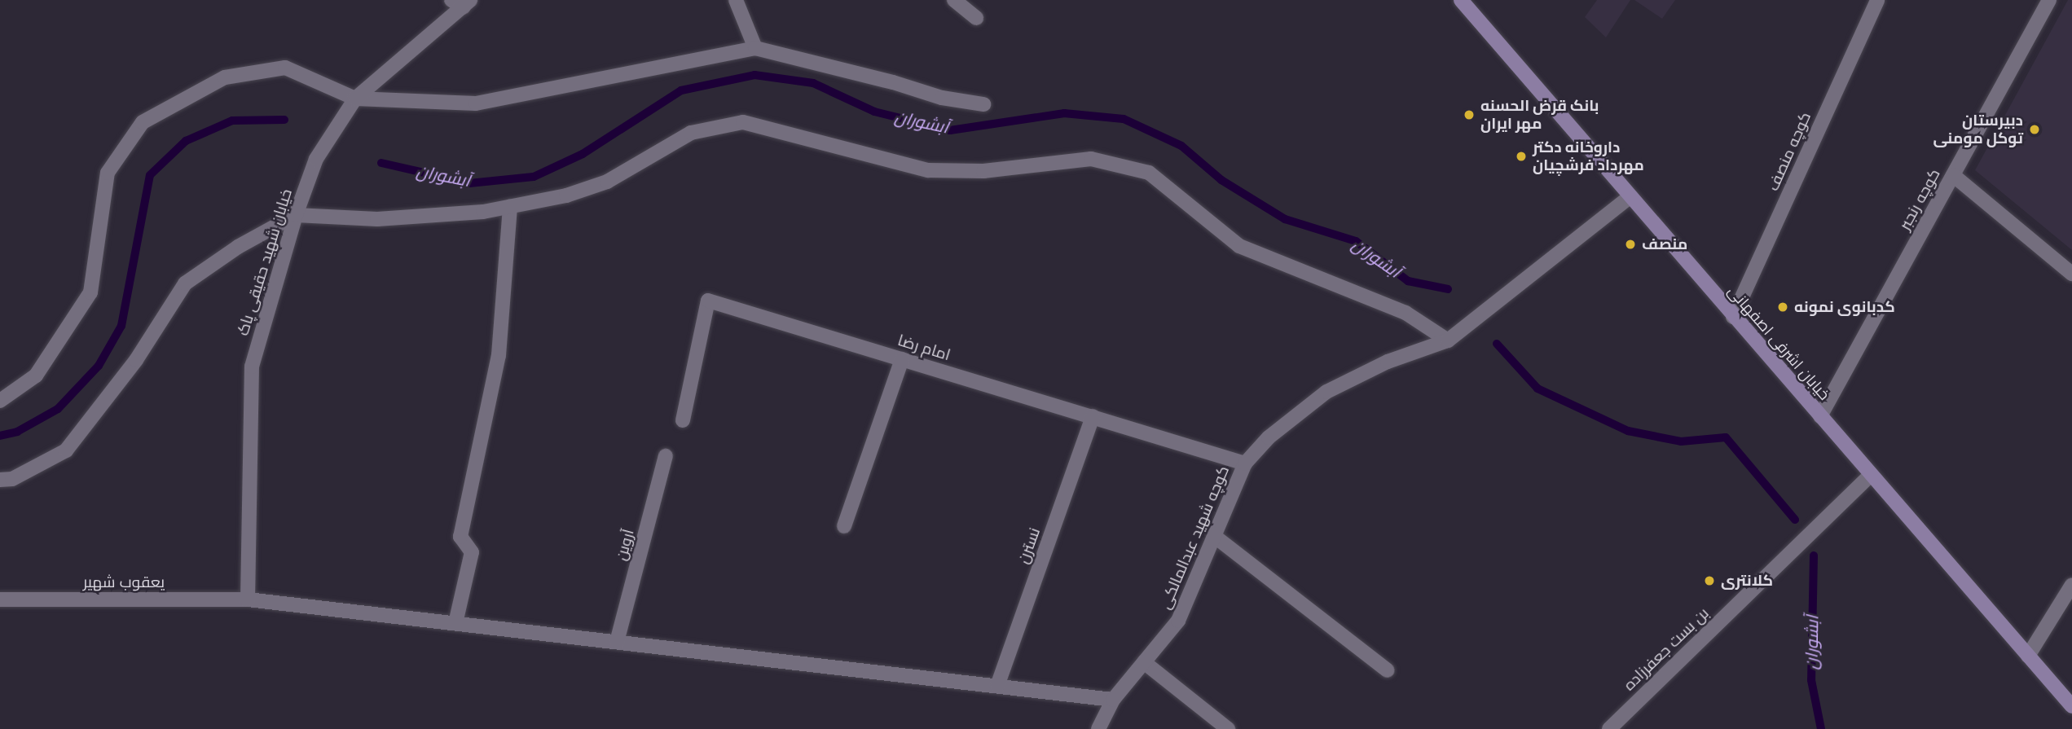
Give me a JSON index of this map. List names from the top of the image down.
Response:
{
  "streets": {
    "main road": ["خیابان اشرفی اصفهانی"],
    "street": [
      "کوچه منصف",
      "کوچه رنجبر",
      "خیابان شهید حقیقی پاک",
      "امام رضا",
      "کوچه شهید عبدالمالکی",
      "آروین",
      "نسترن",
      "یعقوب شهیر",
      "بن بست جعفرزاده"
    ]
  },
  "crossings": [
    ["کوچه منصف", "خیابان اشرفی اصفهانی"],
    ["کوچه رنجبر", "خیابان اشرفی اصفهانی"],
    ["خیابان شهید حقیقی پاک", "یعقوب شهیر"],
    ["خیابان اشرفی اصفهانی", "کوچه شهید عبدالمالکی"],
    ["خیابان اشرفی اصفهانی", "بن بست جعفرزاده"],
    ["امام رضا", "کوچه شهید عبدالمالکی"],
    ["امام رضا", "نسترن"],
    ["کوچه شهید عبدالمالکی", "یعقوب شهیر"],
    ["آروین", "یعقوب شهیر"],
    ["نسترن", "یعقوب شهیر"]
  ],
  "water": ["آبشوران"],
  "places": [
    "بانک قرض الحسنه مهر ایران",
    "دبیرستان توکل مومنی",
    "داروخانه دکتر مهرداد فرشچیان",
    "منصف",
    "کدبانوی نمونه",
    "کلانتری"
  ]
}
